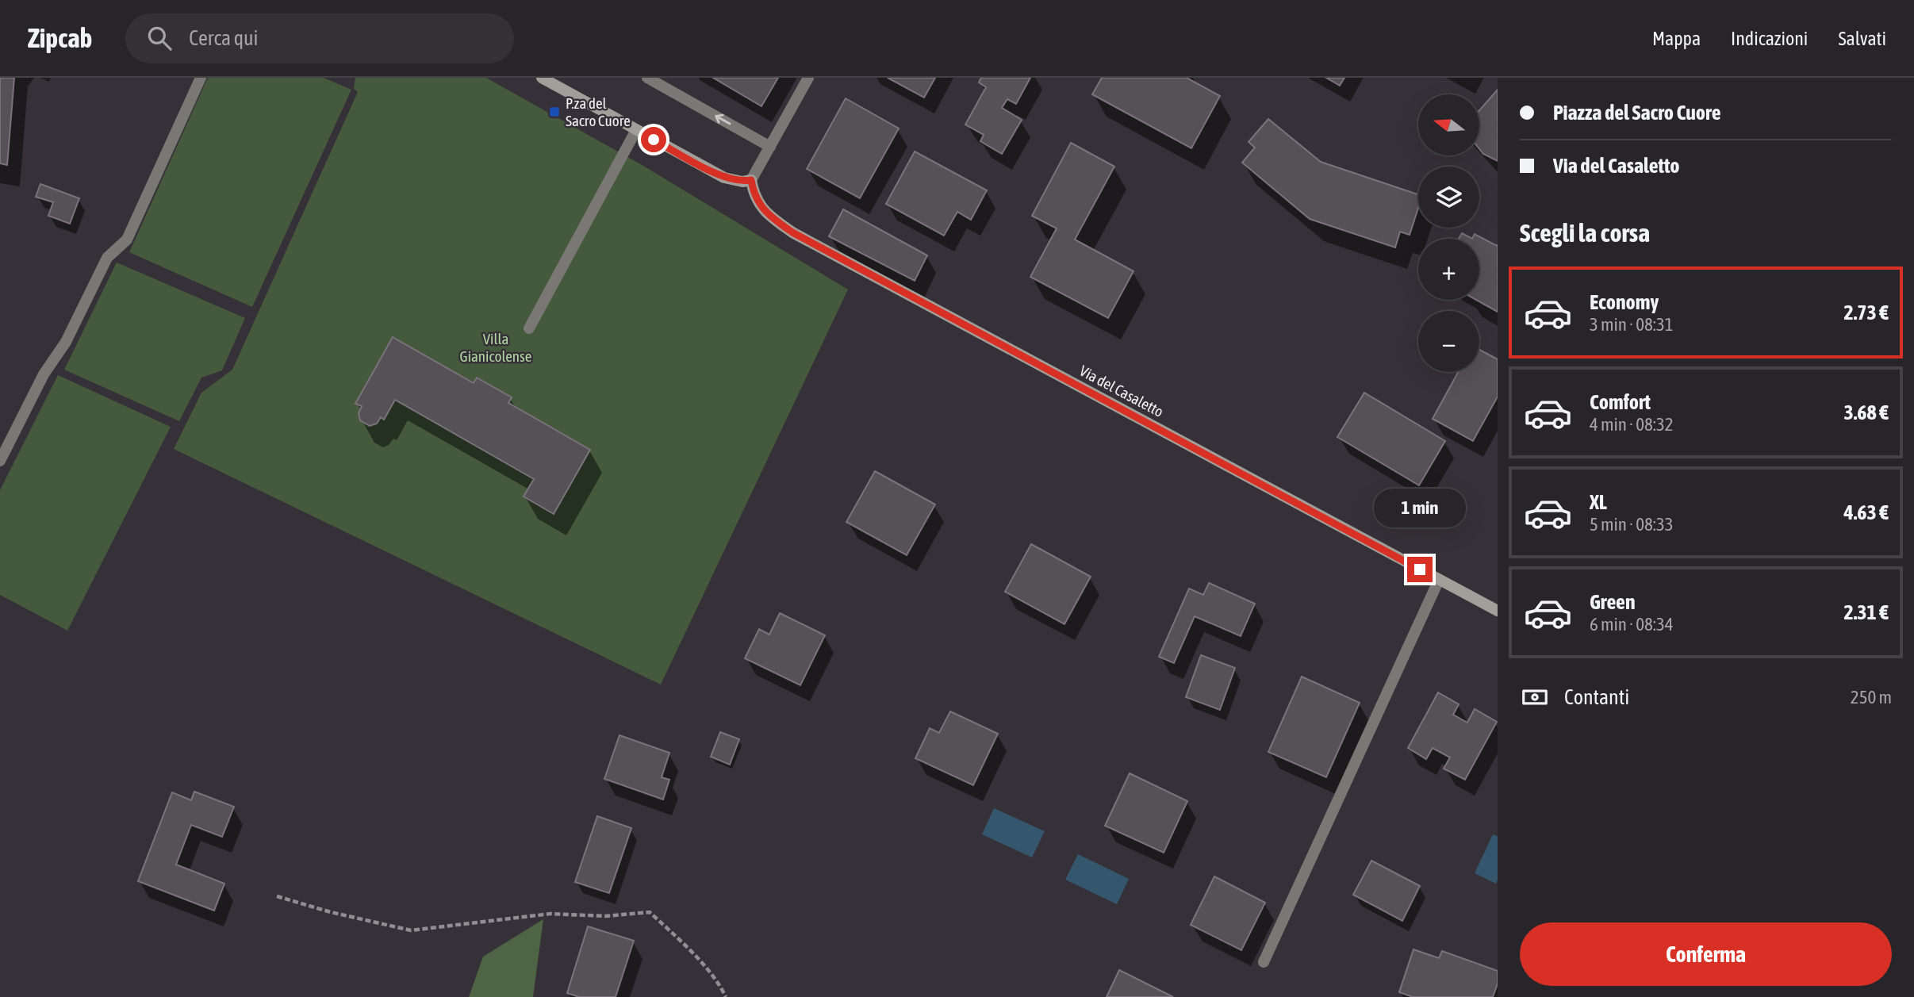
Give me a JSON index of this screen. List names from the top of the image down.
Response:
{
  "streets": {
    "street": ["Via del Casaletto"]
  },
  "parks": ["Villa Gianicolense"],
  "places": {
    "transit": ["P.za del Sacro Cuore"]
  },
  "north": "left",
  "page": {
    "header": "Zipcab",
    "search": "Cerca qui",
    "nav": ["Mappa", "Indicazioni", "Salvati"],
    "banner": ["Piazza del Sacro Cuore", "Via del Casaletto"],
    "map_buttons": ["+", "−"],
    "heading": "Scegli la corsa",
    "list": [
      {
        "name": "Economy",
        "note": "3 min · 08:31",
        "value": "2.73 €"
      },
      {
        "name": "Comfort",
        "note": "4 min · 08:32",
        "value": "3.68 €"
      },
      {
        "name": "XL",
        "note": "5 min · 08:33",
        "value": "4.63 €"
      },
      {
        "name": "Green",
        "note": "6 min · 08:34",
        "value": "2.31 €"
      }
    ],
    "bubble": "1 min",
    "pay": ["Contanti", "250 m"],
    "buttons": "Conferma"
  }
}
